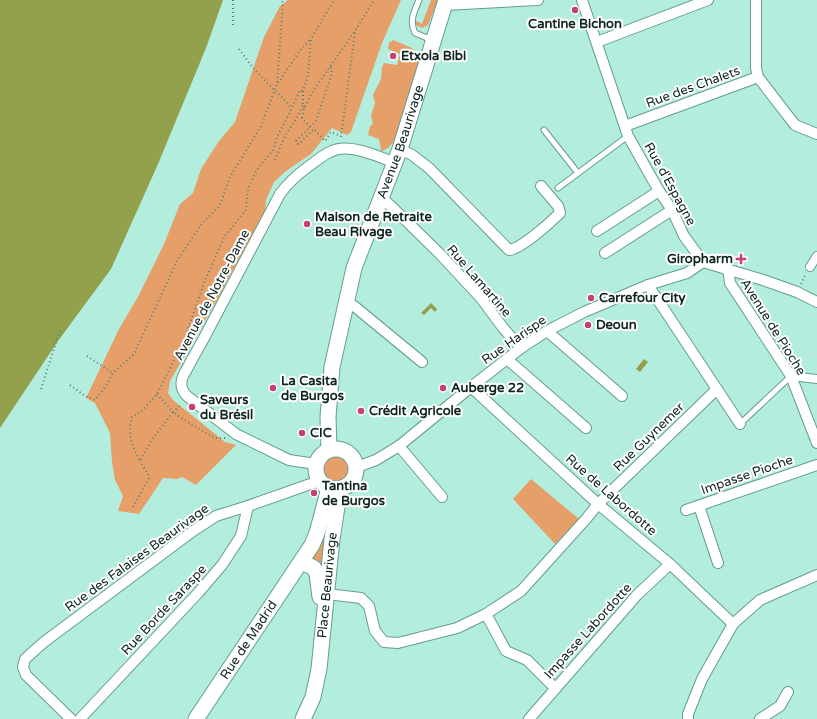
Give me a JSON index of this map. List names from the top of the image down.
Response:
{
  "streets": {
    "main road": ["Avenue Beaurivage", "Place Beaurivage", "Rue de Madrid"],
    "street": [
      "Rue des Chalets",
      "Rue d'Espagne",
      "Rue Lamartine",
      "Avenue de Notre-Dame",
      "Avenue de Pioche",
      "Rue Harispe",
      "Rue Guynemer",
      "Impasse Pioche",
      "Rue de Labordotte",
      "Rue des Falaises Beaurivage",
      "Rue Borde Saraspe",
      "Impasse Labordotte"
    ]
  },
  "crossings": [
    ["Rue des Chalets", "Rue d'Espagne"],
    ["Avenue Beaurivage", "Rue Lamartine"],
    ["Avenue Beaurivage", "Avenue de Notre-Dame"],
    ["Avenue Beaurivage", "Rue Harispe"],
    ["Avenue Beaurivage", "Rue des Falaises Beaurivage"],
    ["Avenue Beaurivage", "Place Beaurivage"],
    ["Rue d'Espagne", "Rue Harispe"],
    ["Rue Lamartine", "Rue Harispe"],
    ["Avenue de Notre-Dame", "Rue Harispe"],
    ["Avenue de Notre-Dame", "Rue des Falaises Beaurivage"],
    ["Avenue de Notre-Dame", "Place Beaurivage"],
    ["Rue Harispe", "Rue de Labordotte"],
    ["Rue Harispe", "Rue des Falaises Beaurivage"],
    ["Rue Harispe", "Place Beaurivage"],
    ["Rue Guynemer", "Rue de Labordotte"],
    ["Rue Guynemer", "Place Beaurivage"],
    ["Rue de Labordotte", "Impasse Labordotte"],
    ["Rue des Falaises Beaurivage", "Place Beaurivage"],
    ["Rue des Falaises Beaurivage", "Rue Borde Saraspe"],
    ["Place Beaurivage", "Rue de Madrid"]
  ],
  "places": {
    "other": [
      "Cantine Bichon",
      "Etxola Bibi",
      "Maison de Retraite Beau Rivage",
      "Carrefour City",
      "Deoun",
      "La Casita de Burgos",
      "Auberge 22",
      "Saveurs du Brésil",
      "Crédit Agricole",
      "CIC",
      "Tantina de Burgos"
    ],
    "health": ["Giropharm"]
  }
}
